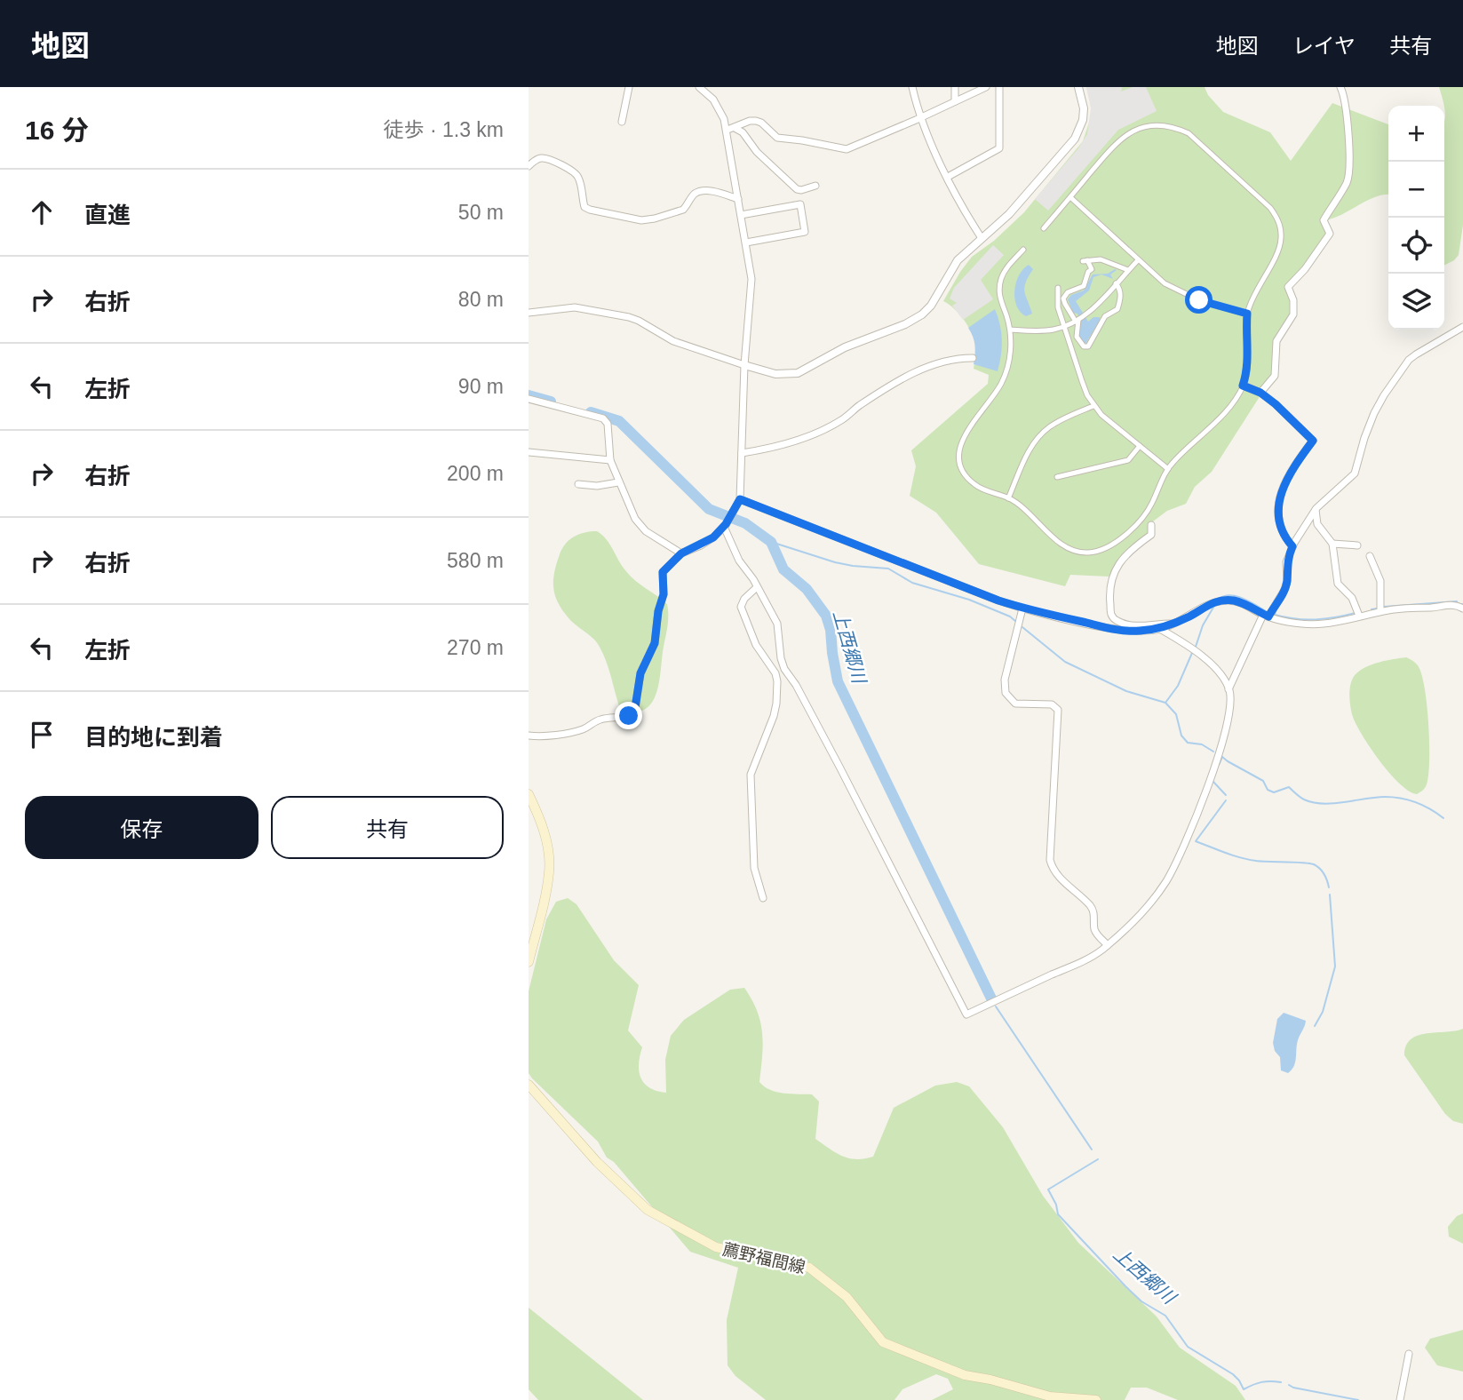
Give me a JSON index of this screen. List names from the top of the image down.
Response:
{
  "streets": {
    "main road": ["薦野福間線"]
  },
  "water": ["上西郷川"],
  "page": {
    "header": "地図",
    "nav": ["地図", "レイヤ", "共有"],
    "heading": ["16 分", "徒歩 · 1.3 km"],
    "map_buttons": ["+", "−"],
    "list": [
      ["直進", "50 m"],
      ["右折", "80 m"],
      ["左折", "90 m"],
      ["右折", "200 m"],
      ["右折", "580 m"],
      ["左折", "270 m"],
      "目的地に到着"
    ],
    "buttons": ["保存", "共有"]
  }
}
